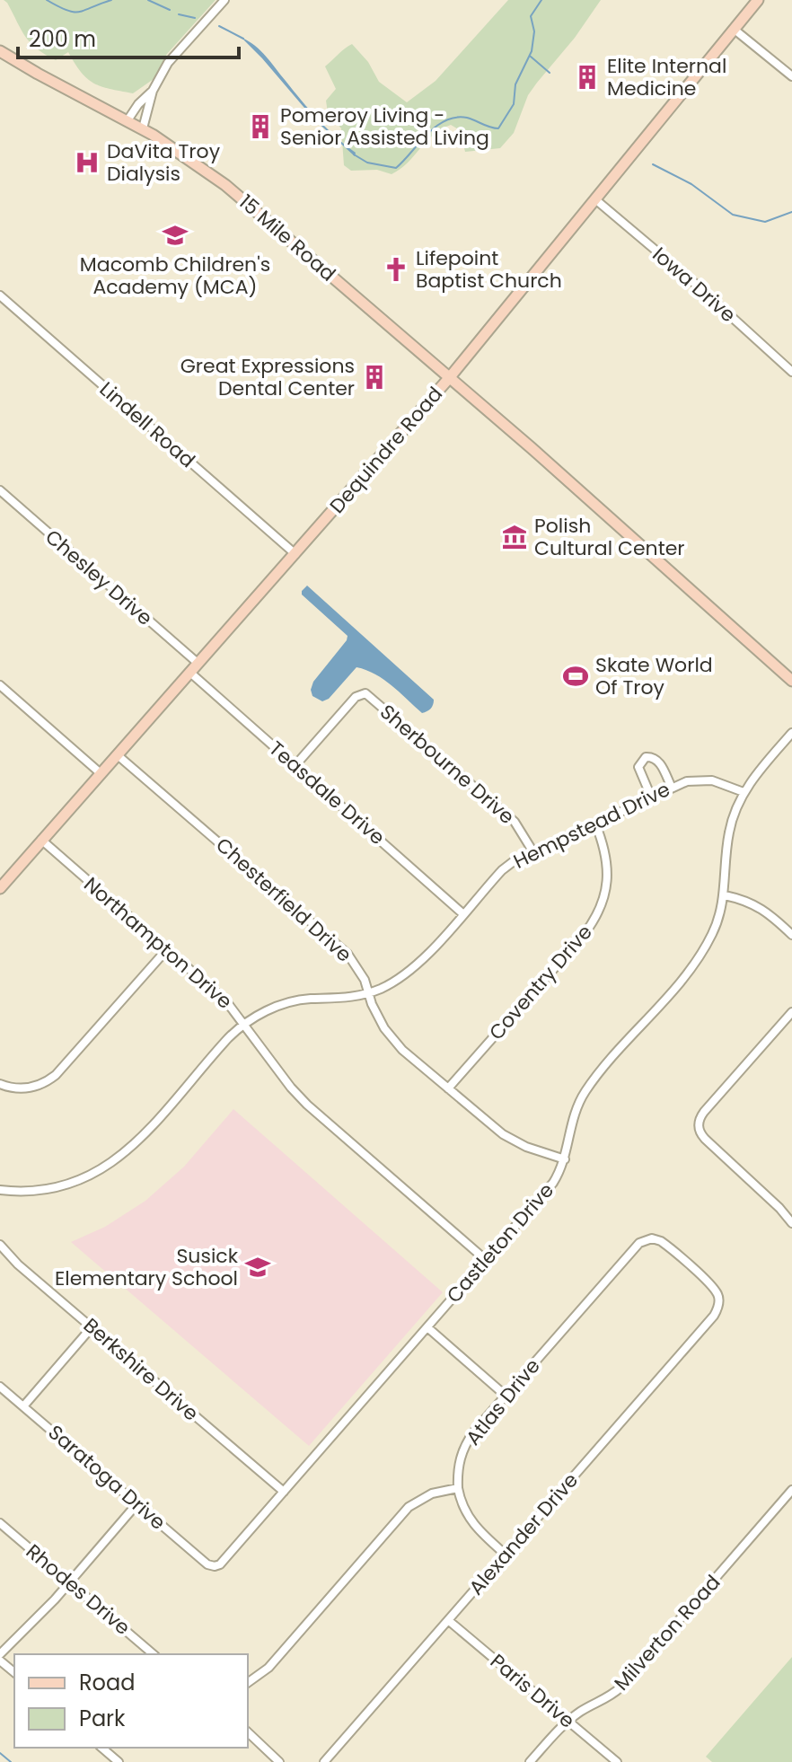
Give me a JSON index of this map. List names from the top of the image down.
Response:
{
  "streets": {
    "main road": ["15 Mile Road", "Dequindre Road"],
    "street": [
      "Iowa Drive",
      "Lindell Road",
      "Chesley Drive",
      "Sherbourne Drive",
      "Teasdale Drive",
      "Hempstead Drive",
      "Chesterfield Drive",
      "Northampton Drive",
      "Coventry Drive",
      "Castleton Drive",
      "Berkshire Drive",
      "Atlas Drive",
      "Saratoga Drive",
      "Alexander Drive",
      "Rhodes Drive",
      "Milverton Road",
      "Paris Drive"
    ]
  },
  "crossings": [
    ["15 Mile Road", "Dequindre Road"],
    ["Iowa Drive", "Dequindre Road"],
    ["Lindell Road", "Dequindre Road"],
    ["Dequindre Road", "Chesley Drive"],
    ["Dequindre Road", "Teasdale Drive"],
    ["Dequindre Road", "Chesterfield Drive"],
    ["Dequindre Road", "Northampton Drive"],
    ["Sherbourne Drive", "Teasdale Drive"],
    ["Sherbourne Drive", "Hempstead Drive"],
    ["Teasdale Drive", "Hempstead Drive"],
    ["Hempstead Drive", "Chesterfield Drive"],
    ["Hempstead Drive", "Northampton Drive"],
    ["Hempstead Drive", "Coventry Drive"],
    ["Hempstead Drive", "Castleton Drive"],
    ["Chesterfield Drive", "Coventry Drive"],
    ["Chesterfield Drive", "Castleton Drive"],
    ["Northampton Drive", "Castleton Drive"],
    ["Castleton Drive", "Berkshire Drive"],
    ["Castleton Drive", "Saratoga Drive"],
    ["Atlas Drive", "Alexander Drive"],
    ["Alexander Drive", "Paris Drive"],
    ["Milverton Road", "Paris Drive"]
  ],
  "places": {
    "building": ["Elite Internal Medicine", "Pomeroy Living - Senior Assisted Living", "Great Expressions Dental Center"],
    "hospital": ["DaVita Troy Dialysis"],
    "school or university": ["Macomb Children's Academy (MCA)", "Susick Elementary School"],
    "church": ["Lifepoint Baptist Church"],
    "museum": ["Polish Cultural Center"],
    "sports": ["Skate World Of Troy"]
  },
  "legend": ["Road", "Park"],
  "scale_bar": "200 m"
}
